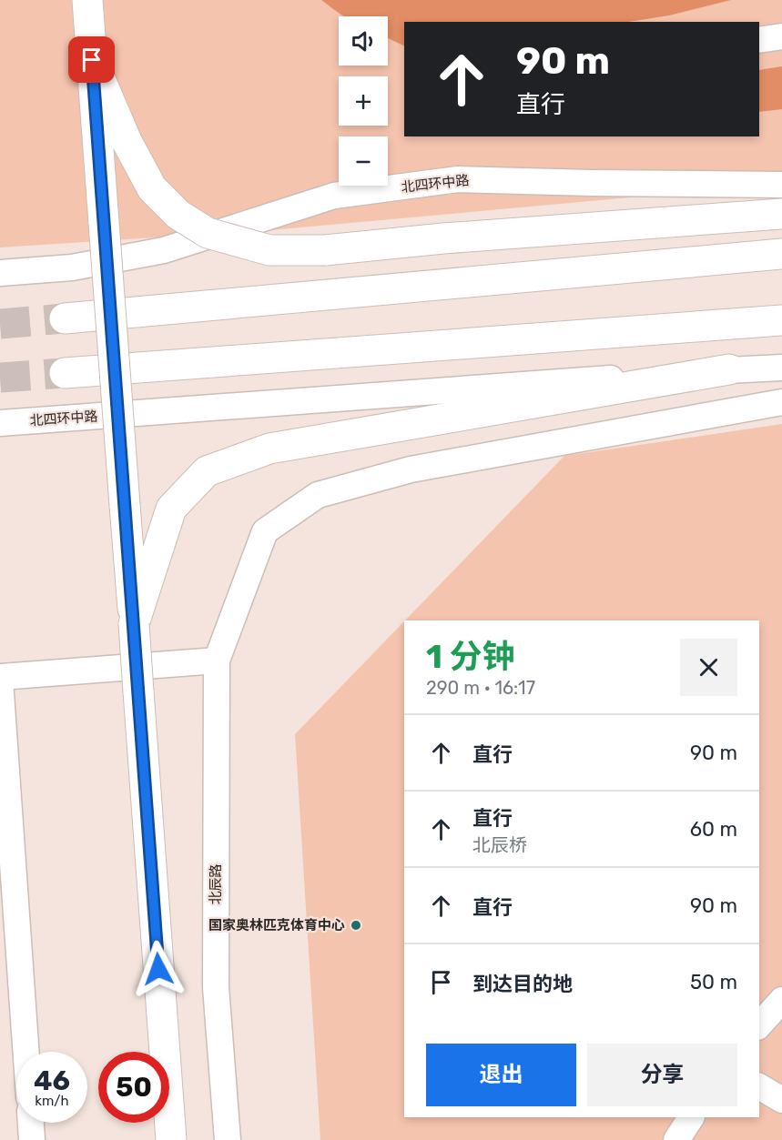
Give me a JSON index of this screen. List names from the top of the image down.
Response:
{
  "streets": {
    "street": ["北四环中路", "北辰路"]
  },
  "places": ["国家奥林匹克体育中心"],
  "page": {
    "map_buttons": ["+", "−"],
    "turn": ["90 m", "直行"],
    "heading": ["1 分钟", "290 m · 16:17"],
    "list": [
      {
        "name": "直行",
        "value": "90 m"
      },
      {
        "name": "直行",
        "note": "北辰桥",
        "value": "60 m"
      },
      {
        "name": "直行",
        "value": "90 m"
      },
      {
        "name": "到达目的地",
        "value": "50 m"
      }
    ],
    "buttons": ["退出", "分享"],
    "speed": "46 km/h",
    "limit": "50"
  }
}
